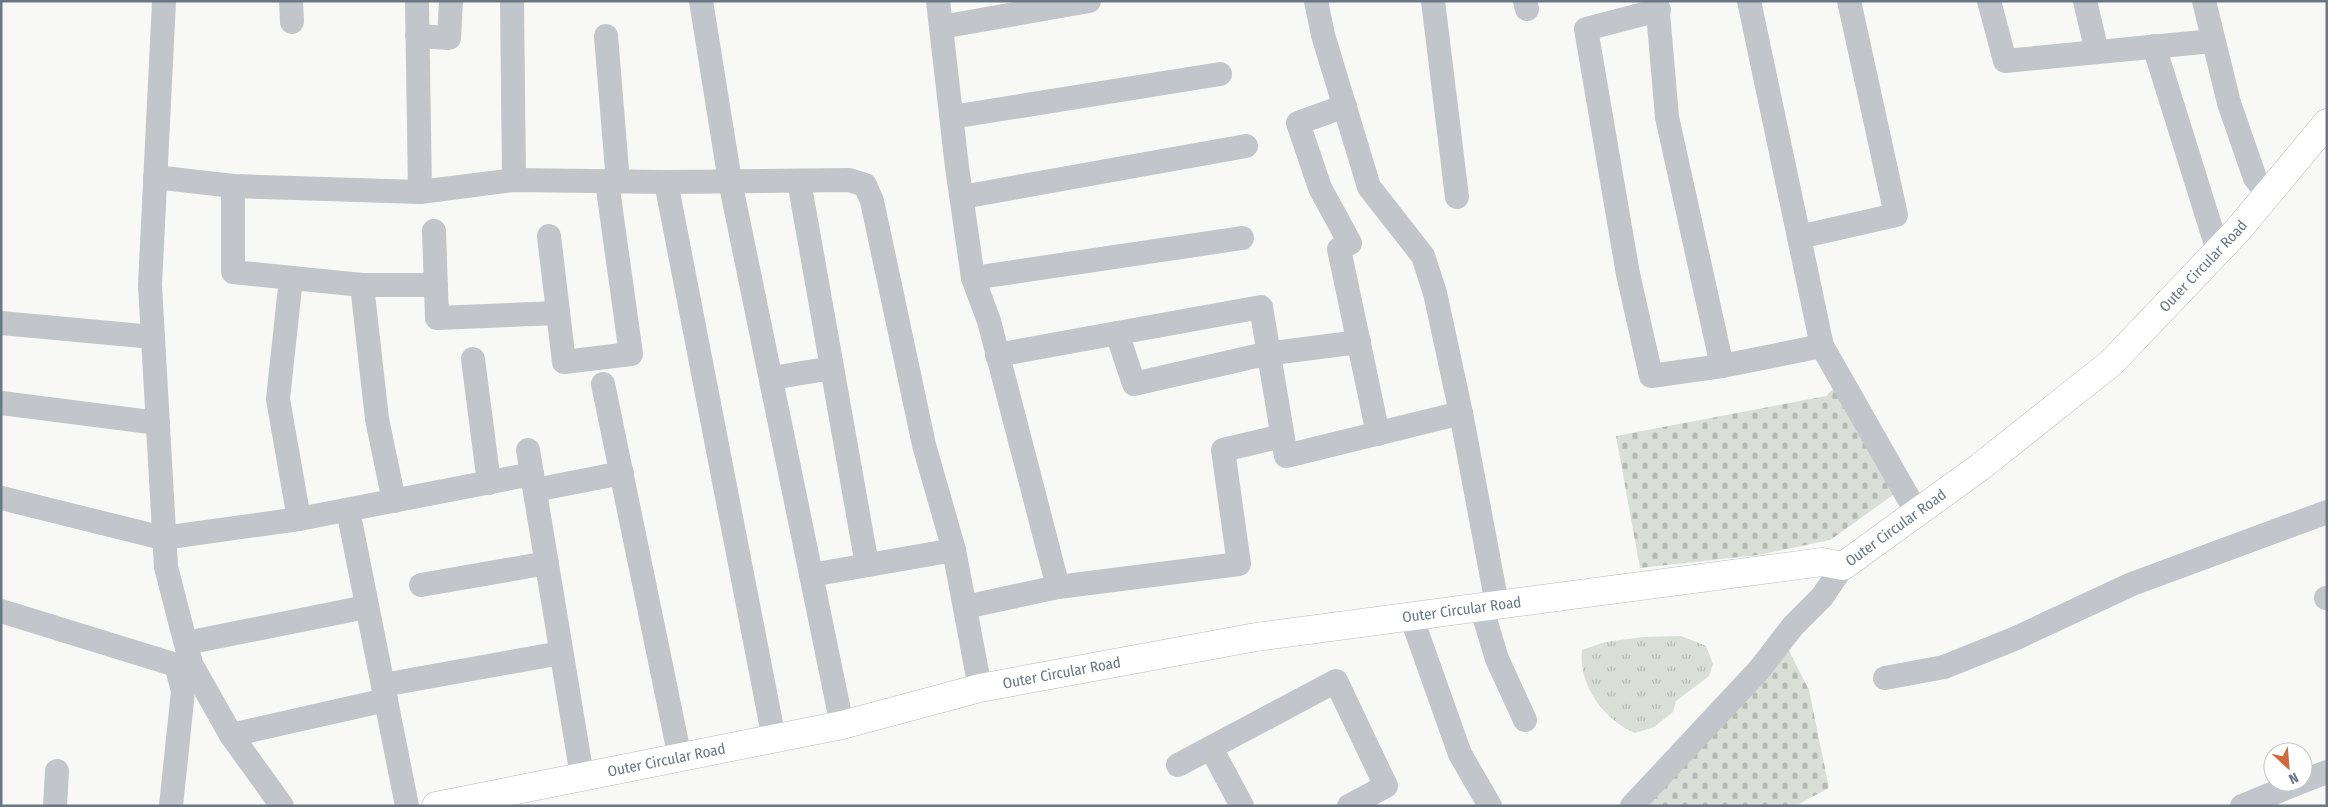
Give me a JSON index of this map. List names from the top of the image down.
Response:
{
  "streets": {
    "main road": ["Outer Circular Road"]
  },
  "north": "bottom right"
}
